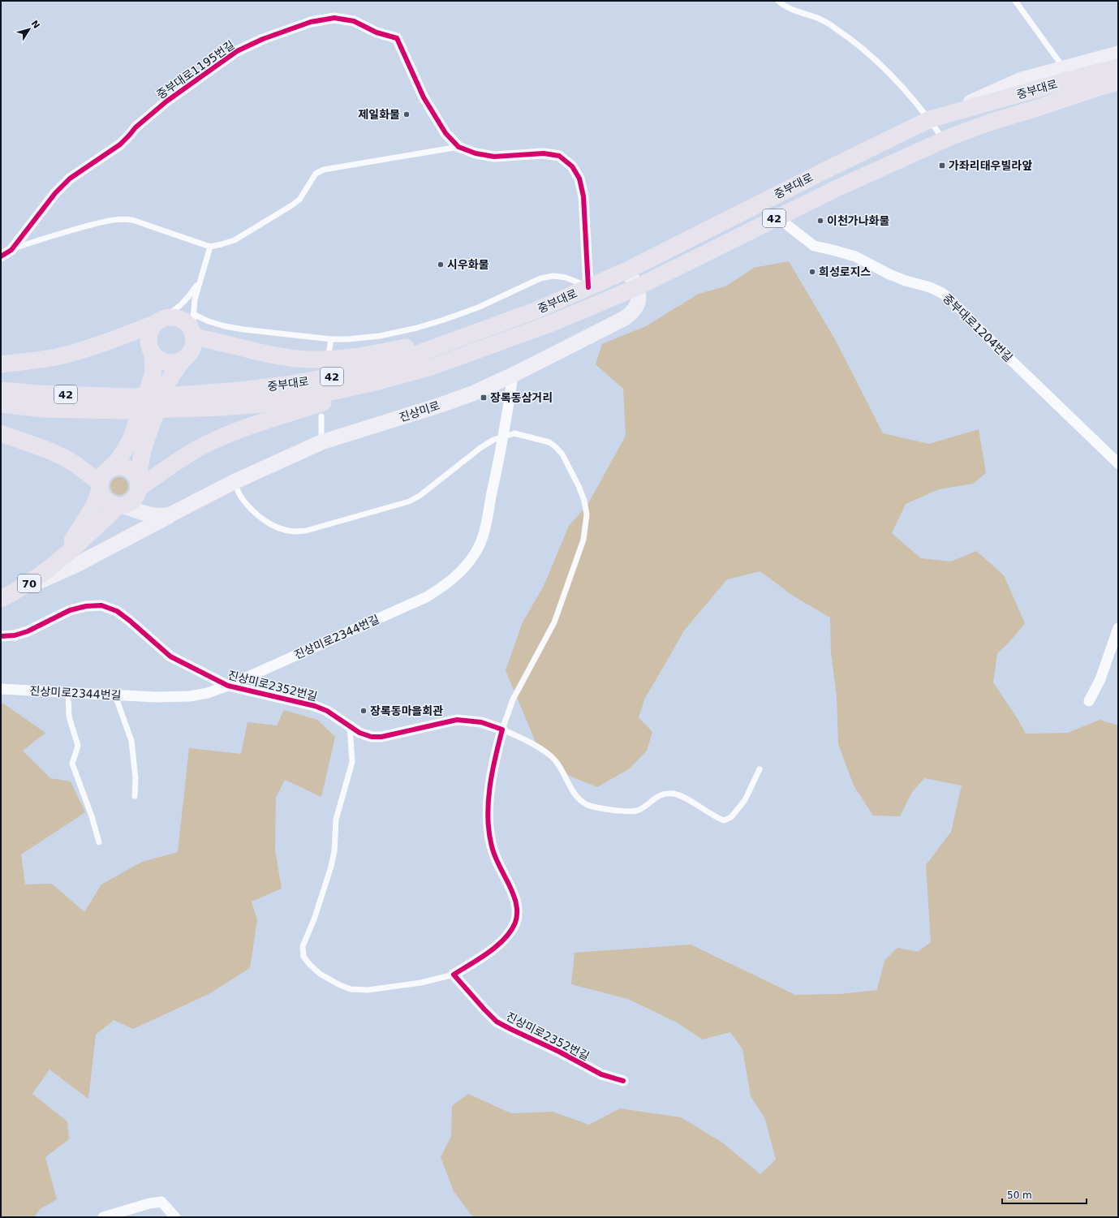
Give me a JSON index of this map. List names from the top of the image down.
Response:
{
  "streets": {
    "main road": ["중부대로", "42", "70"],
    "street": [
      "중부대로1195번길",
      "중부대로1204번길",
      "진상미로",
      "진상미로2344번길",
      "진상미로2352번길"
    ]
  },
  "crossings": [
    ["중부대로1195번길", "중부대로"],
    ["중부대로", "42"],
    ["중부대로", "중부대로1204번길"],
    ["중부대로", "진상미로"],
    ["진상미로", "70"],
    ["진상미로", "진상미로2344번길"],
    ["진상미로2344번길", "진상미로2352번길"]
  ],
  "places": {
    "other": [
      "제일화물",
      "이천가나화물",
      "시우화물",
      "희성로지스",
      "장록동마을회관"
    ],
    "transit": ["가좌리태우빌라앞", "장록동삼거리"]
  },
  "scale_bar": "50 m",
  "north": "top right"
}
